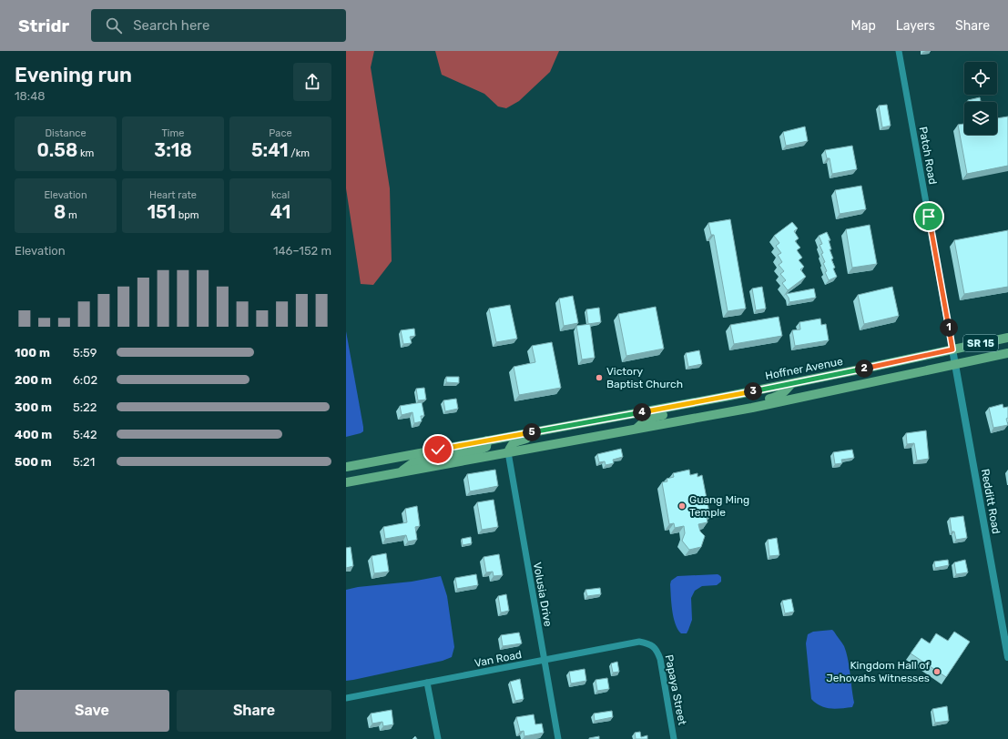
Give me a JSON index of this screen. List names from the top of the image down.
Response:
{
  "streets": {
    "main road": ["SR 15", "Hoffner Avenue"],
    "street": [
      "Patch Road",
      "Redditt Road",
      "Volusia Drive",
      "Van Road",
      "Papaya Street"
    ]
  },
  "crossings": [
    ["Patch Road", "Hoffner Avenue"],
    ["Patch Road", "Redditt Road"],
    ["SR 15", "Redditt Road"],
    ["SR 15", "Volusia Drive"],
    ["Hoffner Avenue", "Redditt Road"],
    ["Volusia Drive", "Van Road"],
    ["Van Road", "Papaya Street"]
  ],
  "places": ["Victory Baptist Church", "Guang Ming Temple", "Kingdom Hall of Jehovahs Witnesses"],
  "page": {
    "header": "Stridr",
    "search": "Search here",
    "nav": ["Map", "Layers", "Share"],
    "heading": ["Evening run", "18:48"],
    "stats": [
      ["Distance", "0.58 km"],
      ["Time", "3:18"],
      ["Pace", "5:41 /km"],
      ["Elevation", "8 m"],
      ["Heart rate", "151 bpm"],
      ["kcal", "41"]
    ],
    "chart": ["Elevation", "146–152 m"],
    "pins": [
      "1",
      "2",
      "3",
      "4",
      "5"
    ],
    "list": [
      {
        "name": "100 m",
        "note": "5:59"
      },
      {
        "name": "200 m",
        "note": "6:02"
      },
      {
        "name": "300 m",
        "note": "5:22"
      },
      {
        "name": "400 m",
        "note": "5:42"
      },
      {
        "name": "500 m",
        "note": "5:21"
      }
    ],
    "buttons": ["Save", "Share"]
  }
}
